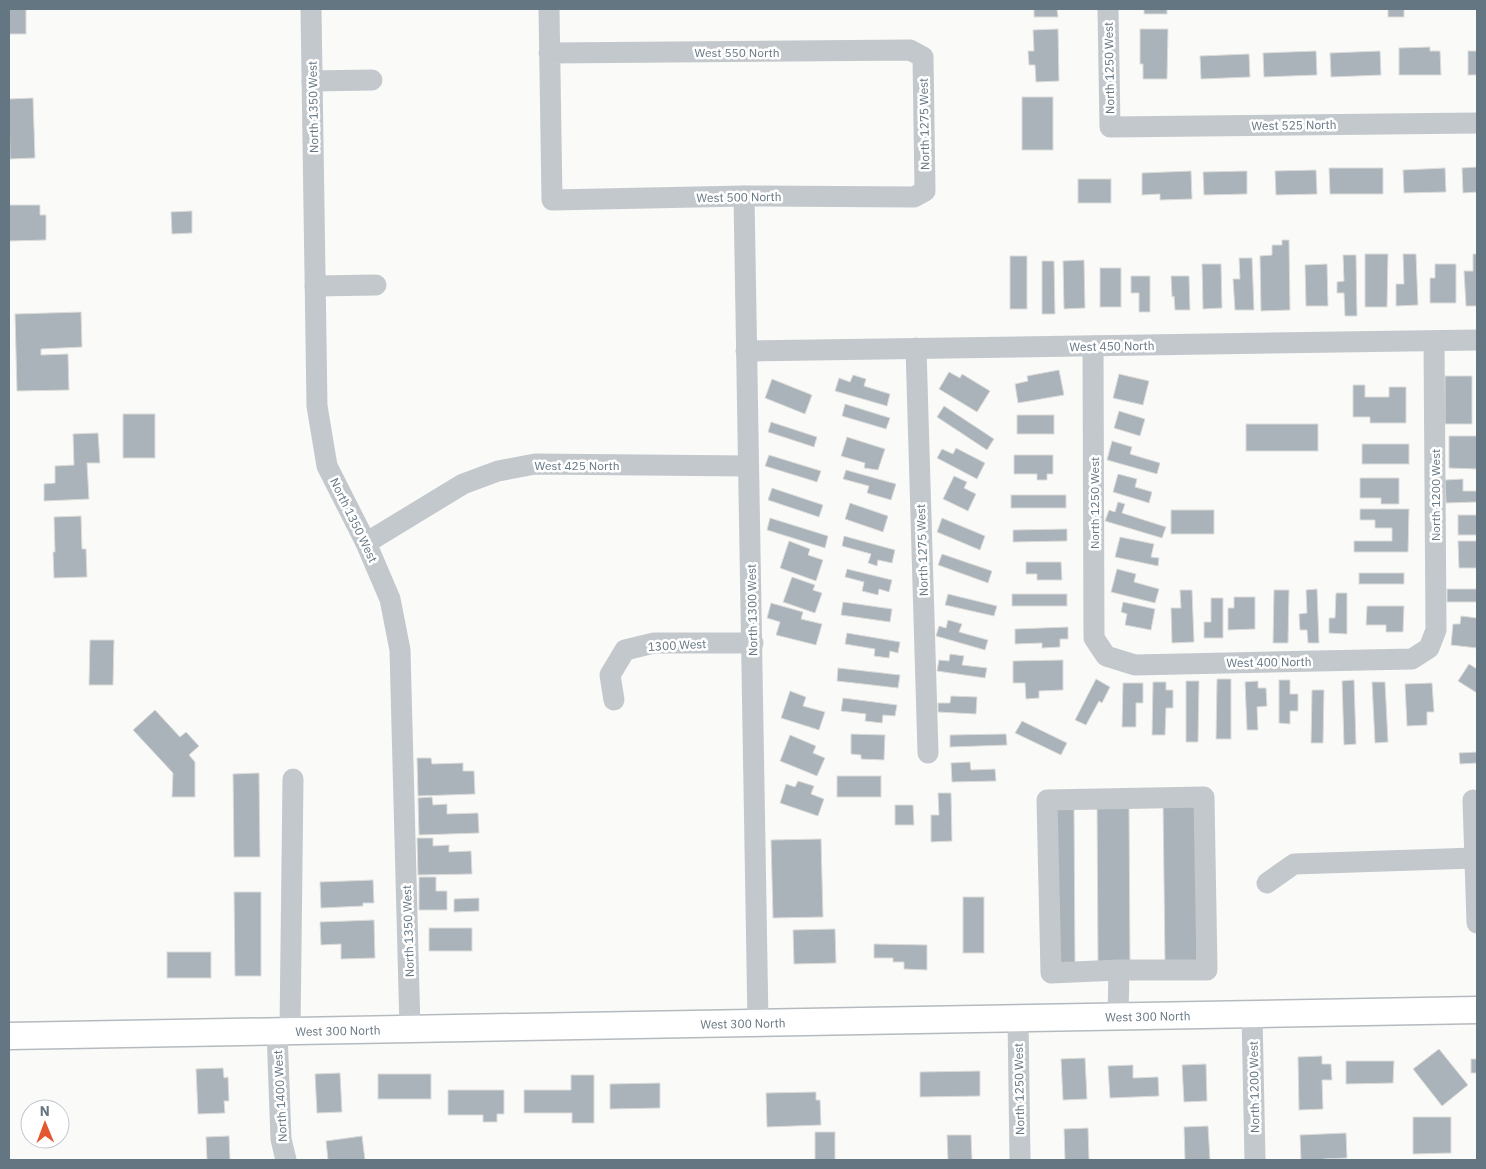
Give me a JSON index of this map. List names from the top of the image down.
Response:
{
  "streets": {
    "main road": ["West 300 North"],
    "street": [
      "West 550 North",
      "North 1250 West",
      "North 1350 West",
      "North 1275 West",
      "West 525 North",
      "West 500 North",
      "West 450 North",
      "West 425 North",
      "North 1200 West",
      "North 1300 West",
      "1300 West",
      "West 400 North",
      "North 1400 West"
    ]
  },
  "crossings": [
    ["West 550 North", "North 1275 West"],
    ["West 550 North", "West 500 North"],
    ["North 1250 West", "West 525 North"],
    ["North 1250 West", "West 450 North"],
    ["North 1250 West", "West 400 North"],
    ["North 1250 West", "West 300 North"],
    ["North 1350 West", "West 425 North"],
    ["North 1350 West", "West 300 North"],
    ["North 1275 West", "West 500 North"],
    ["North 1275 West", "West 450 North"],
    ["West 500 North", "North 1300 West"],
    ["West 450 North", "North 1200 West"],
    ["West 450 North", "North 1300 West"],
    ["West 425 North", "North 1300 West"],
    ["North 1200 West", "West 400 North"],
    ["North 1200 West", "West 300 North"],
    ["North 1300 West", "1300 West"],
    ["North 1300 West", "West 300 North"],
    ["West 300 North", "North 1400 West"]
  ],
  "north": "top"
}
